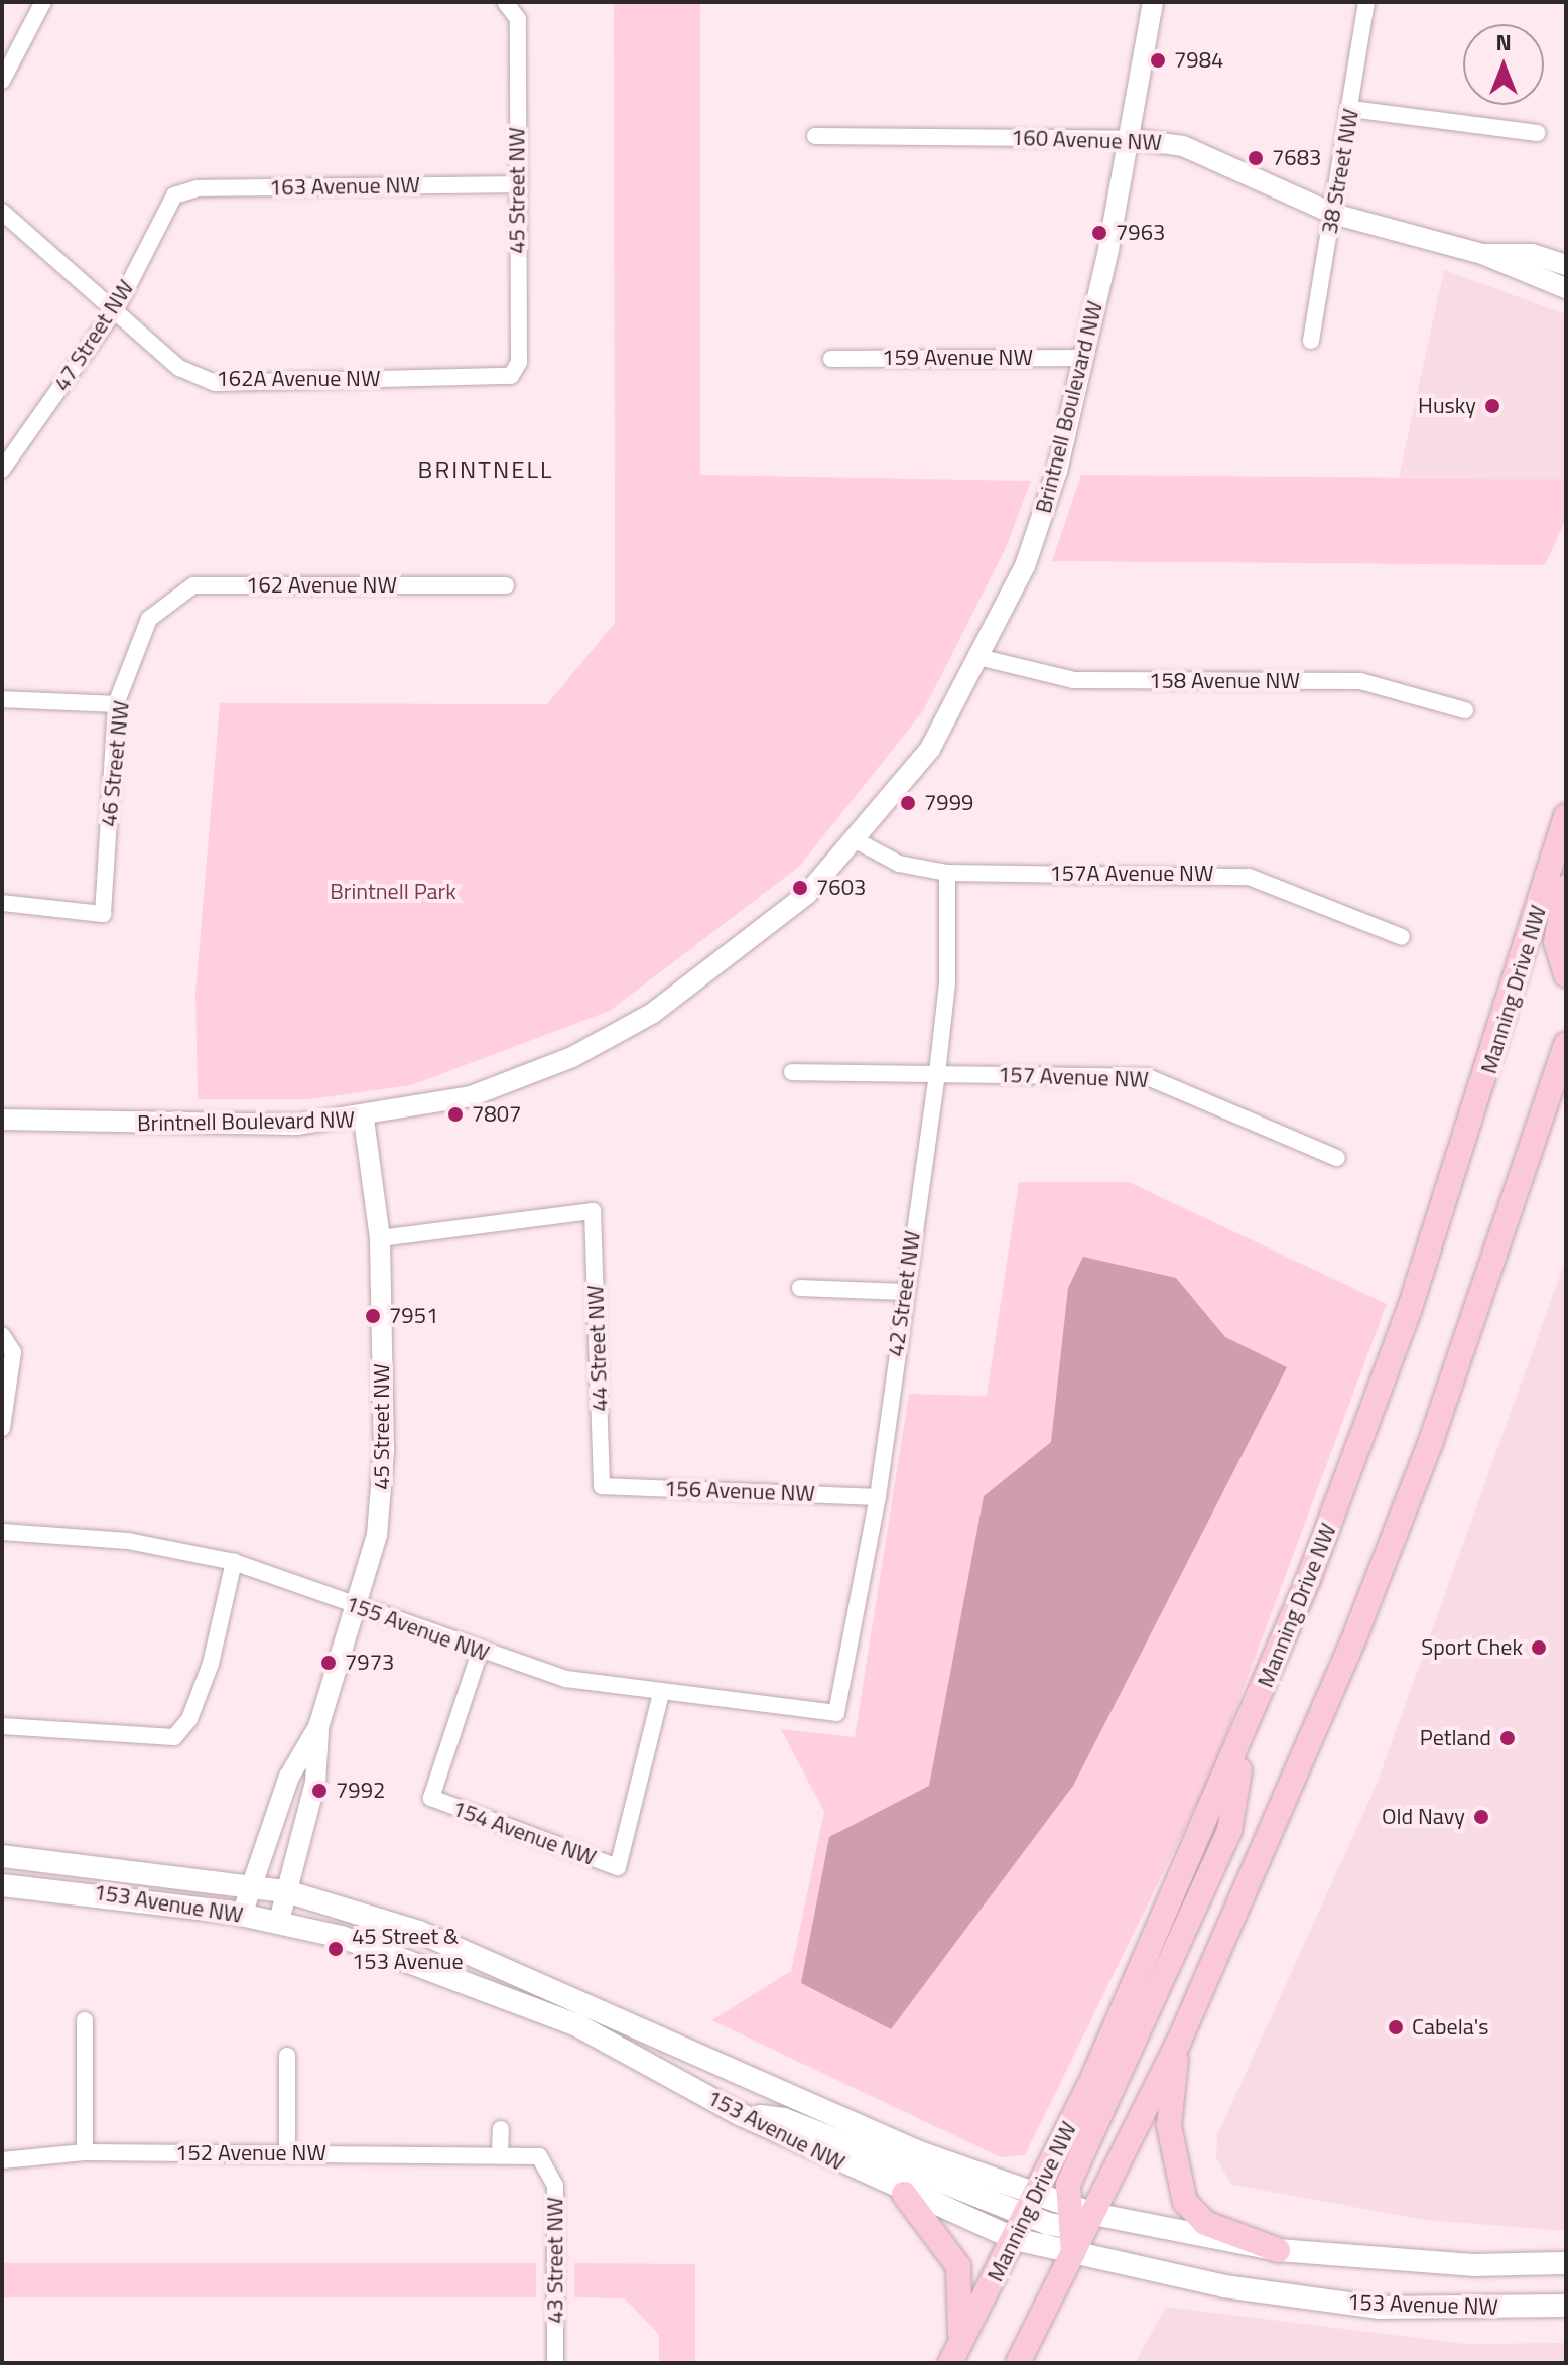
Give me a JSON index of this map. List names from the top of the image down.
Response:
{
  "streets": {
    "main road": ["Manning Drive NW", "153 Avenue NW"],
    "street": [
      "160 Avenue NW",
      "38 Street NW",
      "163 Avenue NW",
      "45 Street NW",
      "47 Street NW",
      "159 Avenue NW",
      "162A Avenue NW",
      "Brintnell Boulevard NW",
      "162 Avenue NW",
      "158 Avenue NW",
      "46 Street NW",
      "157A Avenue NW",
      "157 Avenue NW",
      "42 Street NW",
      "44 Street NW",
      "156 Avenue NW",
      "155 Avenue NW",
      "154 Avenue NW",
      "152 Avenue NW",
      "43 Street NW"
    ]
  },
  "crossings": [
    ["160 Avenue NW", "38 Street NW"],
    ["160 Avenue NW", "Brintnell Boulevard NW"],
    ["163 Avenue NW", "45 Street NW"],
    ["163 Avenue NW", "47 Street NW"],
    ["45 Street NW", "162A Avenue NW"],
    ["45 Street NW", "Brintnell Boulevard NW"],
    ["45 Street NW", "44 Street NW"],
    ["45 Street NW", "155 Avenue NW"],
    ["45 Street NW", "153 Avenue NW"],
    ["47 Street NW", "162A Avenue NW"],
    ["159 Avenue NW", "Brintnell Boulevard NW"],
    ["Brintnell Boulevard NW", "158 Avenue NW"],
    ["Brintnell Boulevard NW", "157A Avenue NW"],
    ["162 Avenue NW", "46 Street NW"],
    ["157A Avenue NW", "42 Street NW"],
    ["Manning Drive NW", "153 Avenue NW"],
    ["157 Avenue NW", "42 Street NW"],
    ["42 Street NW", "156 Avenue NW"],
    ["42 Street NW", "155 Avenue NW"],
    ["44 Street NW", "156 Avenue NW"],
    ["155 Avenue NW", "154 Avenue NW"],
    ["152 Avenue NW", "43 Street NW"]
  ],
  "districts": ["BRINTNELL"],
  "parks": ["Brintnell Park"],
  "places": [
    "7984",
    "7683",
    "7963",
    "Husky",
    "7999",
    "7603",
    "7807",
    "7951",
    "Sport Chek",
    "7973",
    "Petland",
    "7992",
    "Old Navy",
    "45 Street & 153 Avenue",
    "Cabela's"
  ],
  "north": "top"
}
